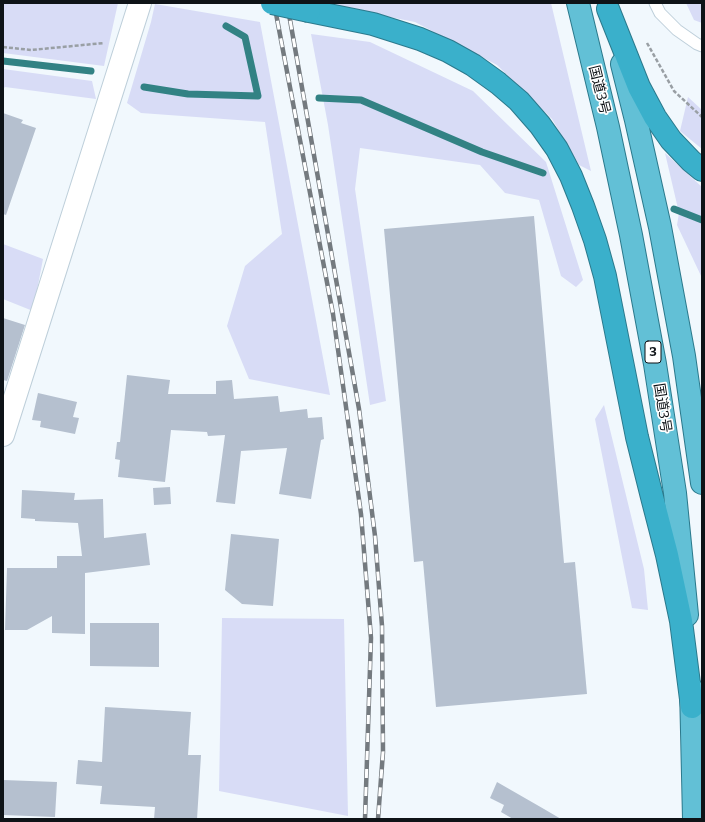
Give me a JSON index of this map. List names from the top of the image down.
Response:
{
  "streets": {
    "highway": ["国道3号", "3"]
  }
}
